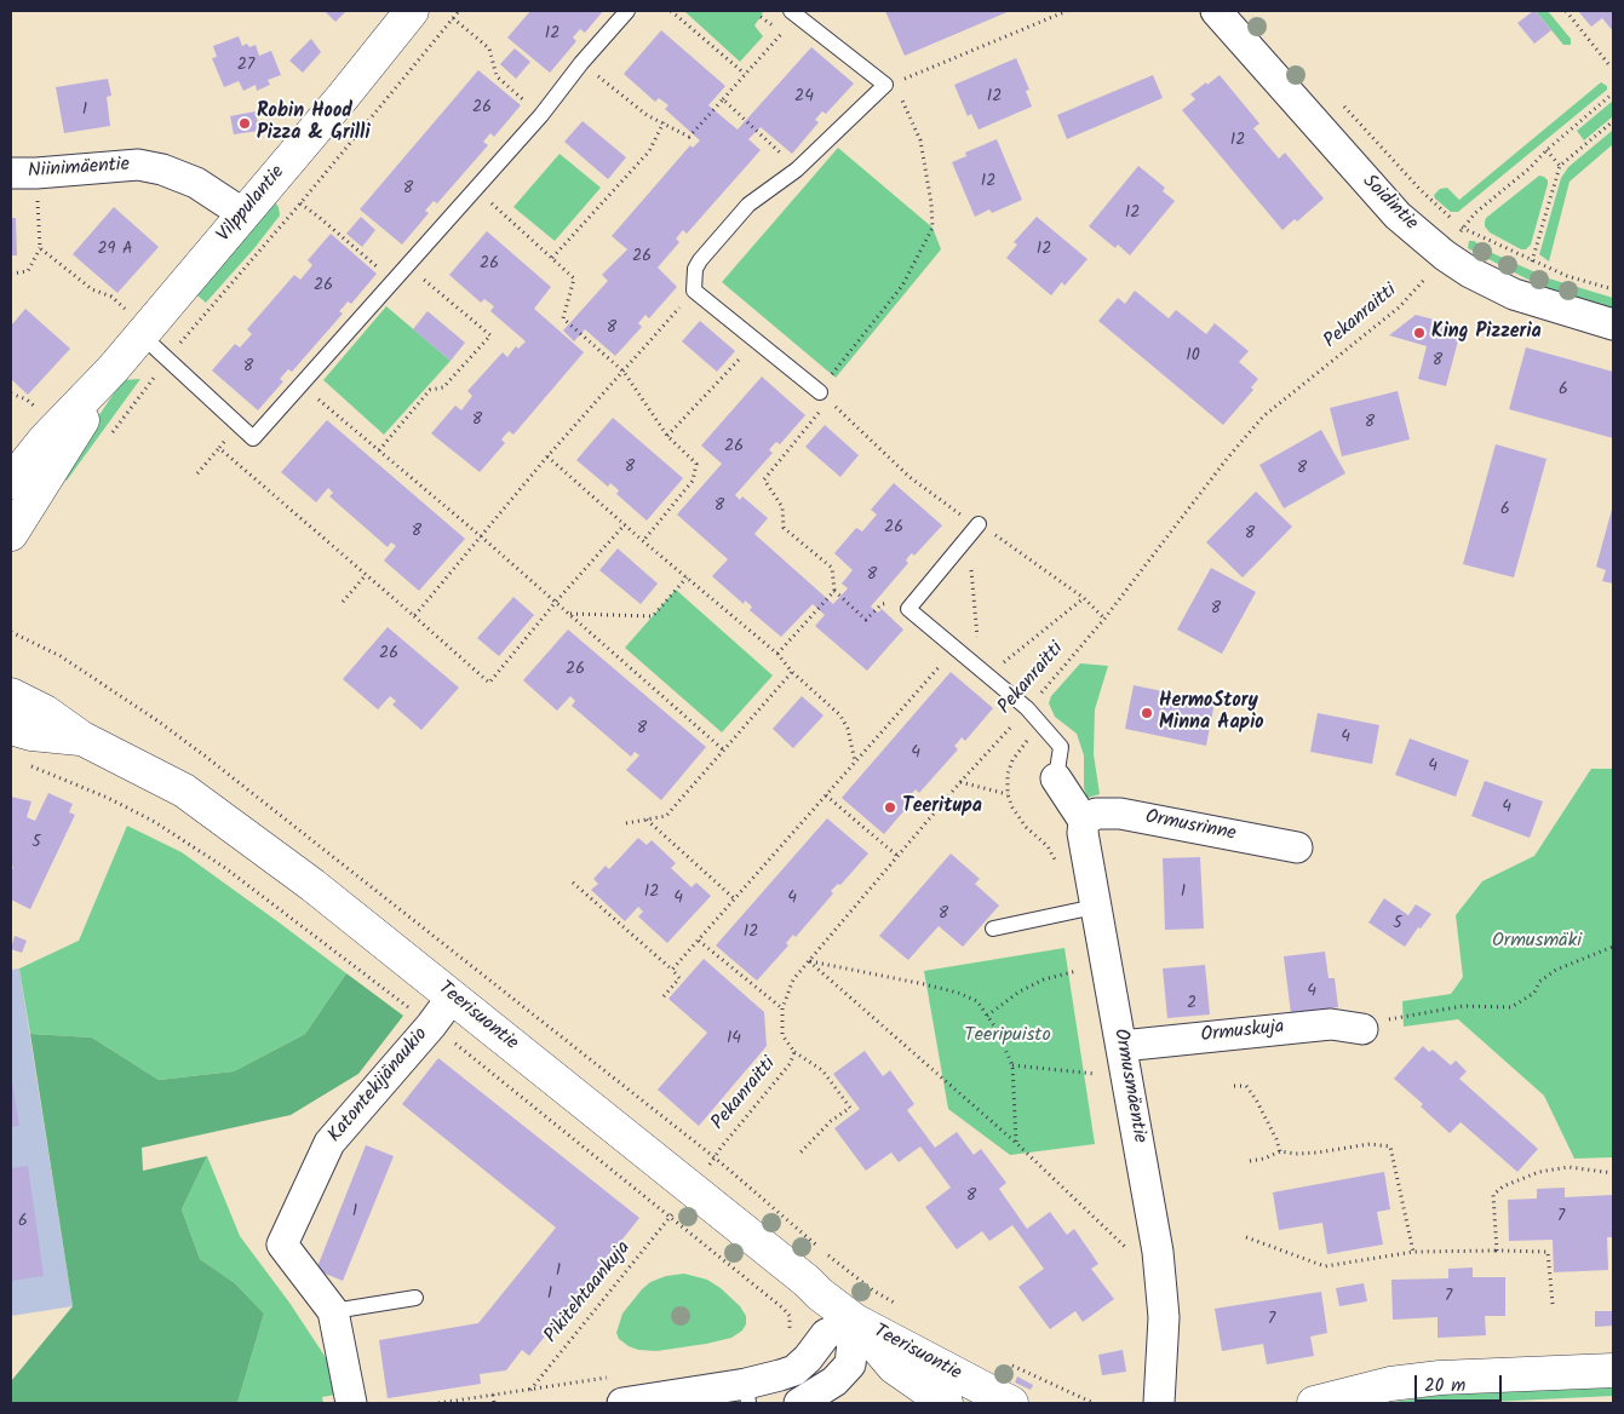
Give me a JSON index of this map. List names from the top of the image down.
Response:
{
  "streets": {
    "main road": ["Vilppulantie", "Teerisuontie"],
    "street": [
      "Niinimäentie",
      "Soidintie",
      "Ormusrinne",
      "Ormuskuja",
      "Katontekijänaukio",
      "Ormusmäentie"
    ],
    "path": ["Pekanraitti", "Pikitehtaankuja"]
  },
  "crossings": [
    ["Niinimäentie", "Vilppulantie"],
    ["Soidintie", "Pekanraitti"],
    ["Ormusrinne", "Ormusmäentie"],
    ["Teerisuontie", "Katontekijänaukio"],
    ["Ormuskuja", "Ormusmäentie"]
  ],
  "parks": ["Ormusmäki", "Teeripuisto"],
  "places": [
    "Robin Hood Pizza & Grilli",
    "King Pizzeria",
    "HermoStory Minna Aapio",
    "Teeritupa"
  ],
  "house_numbers": [
    "12",
    "27",
    "24",
    "12",
    "26",
    "1",
    "12",
    "12",
    "8",
    "12",
    "29 A",
    "12",
    "26",
    "26",
    "26",
    "8",
    "10",
    "8",
    "8",
    "6",
    "8",
    "8",
    "26",
    "8",
    "8",
    "8",
    "6",
    "26",
    "8",
    "8",
    "8",
    "8",
    "26",
    "26",
    "8",
    "4",
    "4",
    "4",
    "4",
    "5",
    "12",
    "1",
    "4",
    "4",
    "8",
    "5",
    "12",
    "4",
    "2",
    "14",
    "8",
    "1",
    "7",
    "6",
    "1",
    "1",
    "7",
    "7"
  ],
  "scale_bar": "20 m"
}
